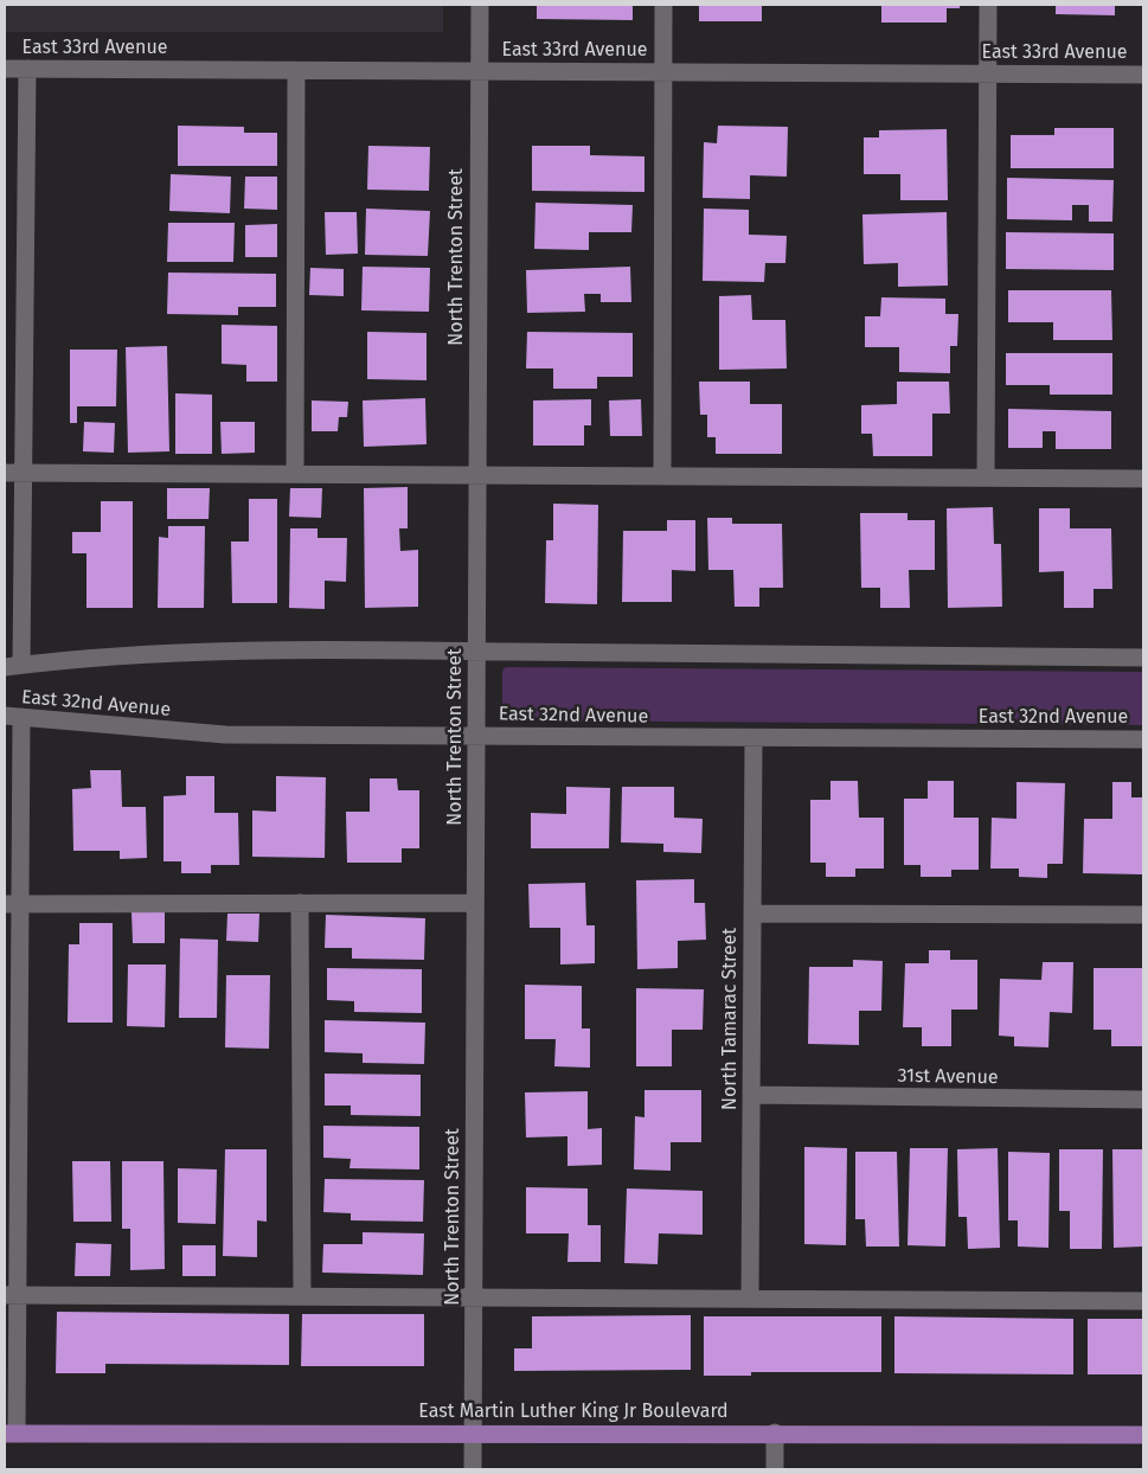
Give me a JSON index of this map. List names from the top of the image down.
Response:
{
  "streets": {
    "main road": ["East Martin Luther King Jr Boulevard"],
    "street": [
      "East 33rd Avenue",
      "North Trenton Street",
      "East 32nd Avenue",
      "North Tamarac Street",
      "31st Avenue"
    ]
  },
  "crossings": [
    ["East 33rd Avenue", "North Trenton Street"],
    ["North Trenton Street", "East 32nd Avenue"],
    ["North Trenton Street", "East Martin Luther King Jr Boulevard"],
    ["East 32nd Avenue", "North Tamarac Street"],
    ["North Tamarac Street", "31st Avenue"]
  ]
}
